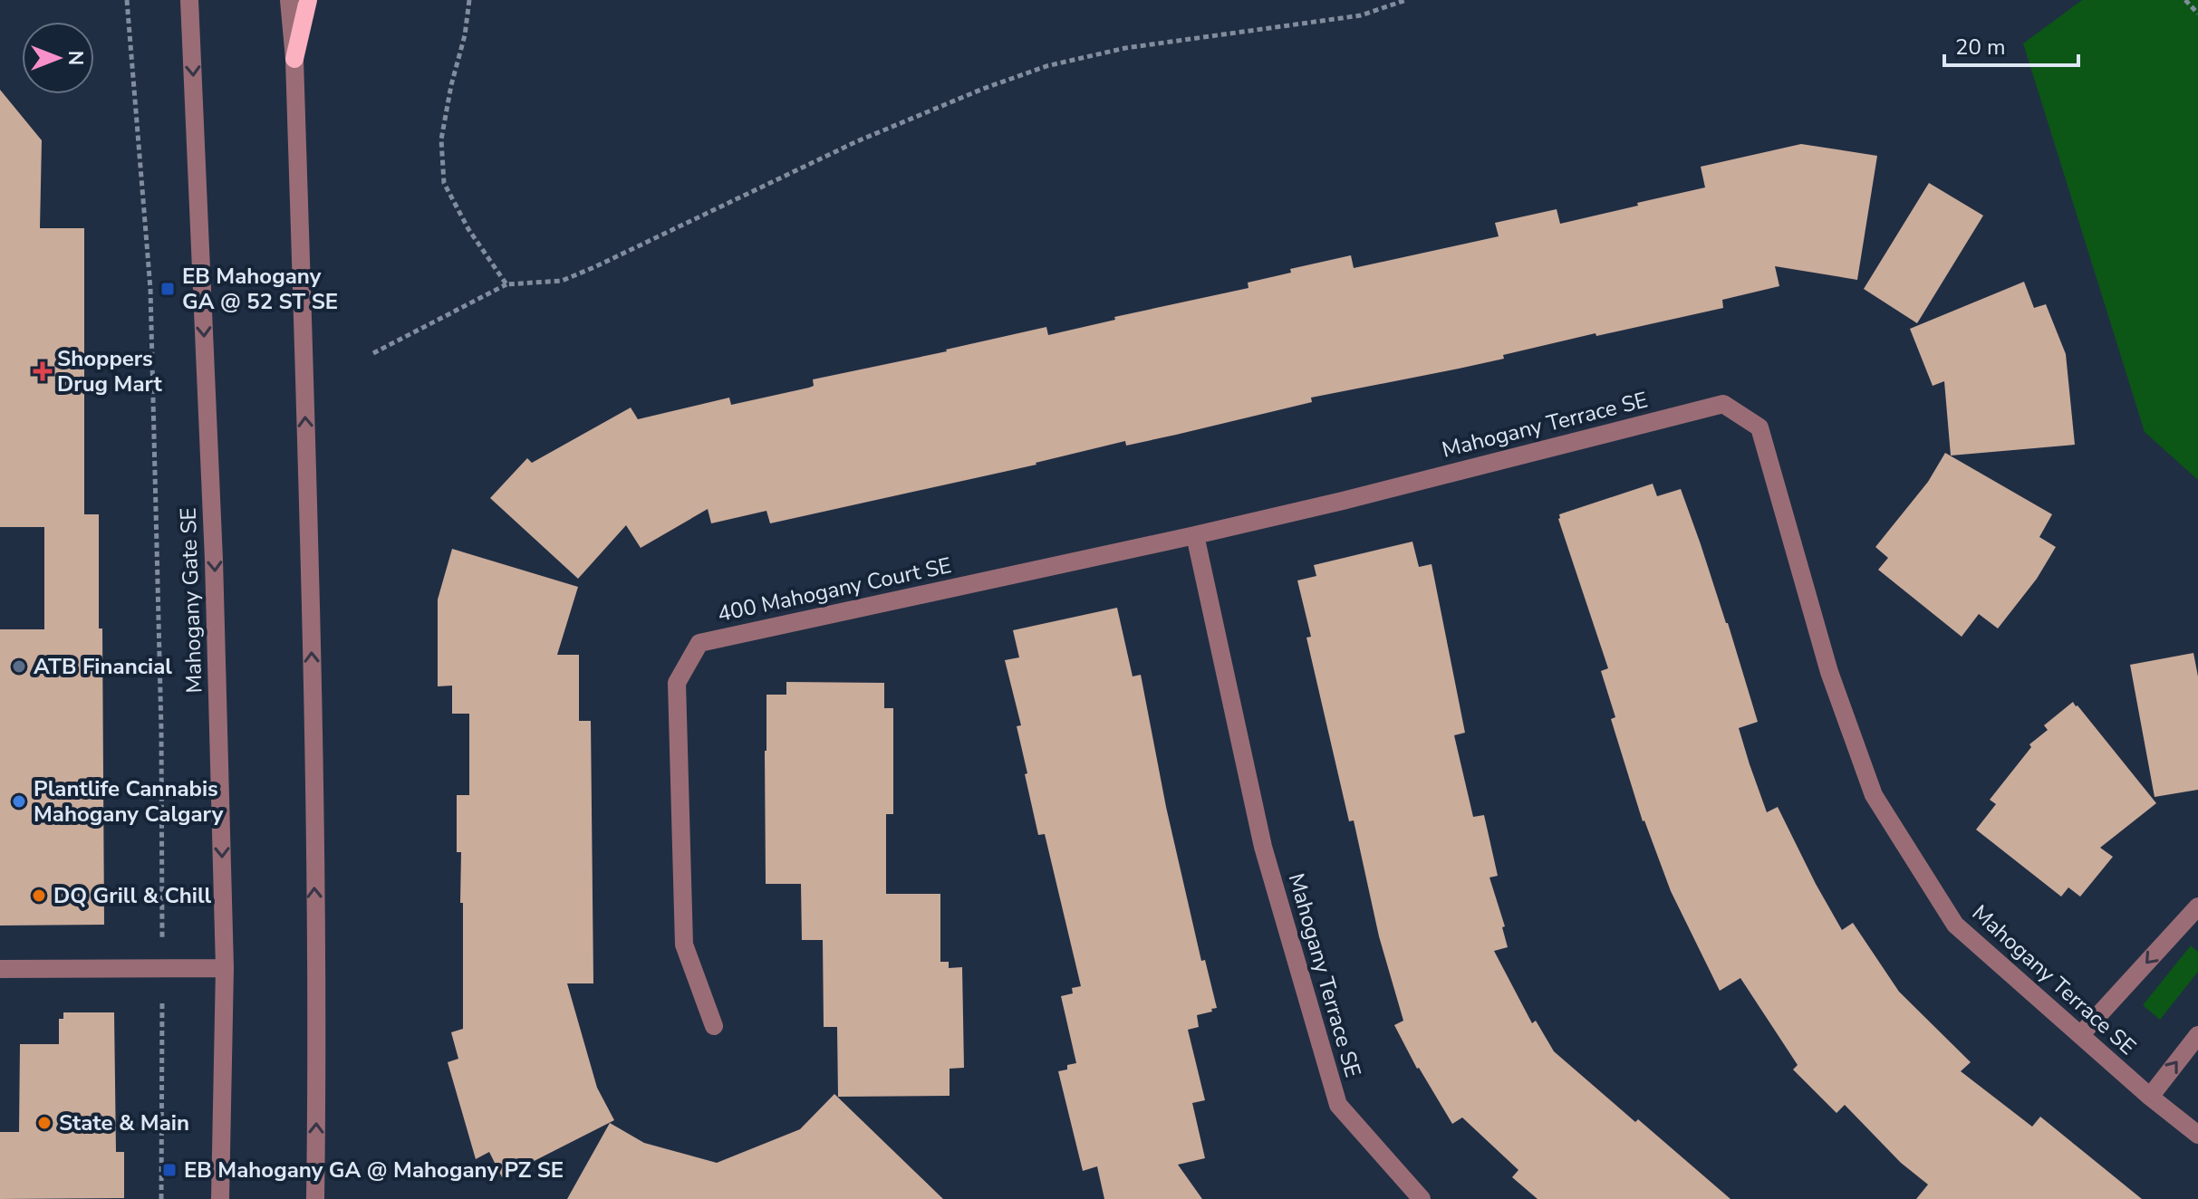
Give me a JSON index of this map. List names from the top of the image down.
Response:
{
  "streets": {
    "street": ["Mahogany Terrace SE", "400 Mahogany Court SE", "Mahogany Gate SE"]
  },
  "crossings": [
    ["Mahogany Terrace SE", "400 Mahogany Court SE"]
  ],
  "places": {
    "transit": ["EB Mahogany GA @ 52 ST SE", "EB Mahogany GA @ Mahogany PZ SE"],
    "health": ["Shoppers Drug Mart"],
    "other": [
      "ATB Financial",
      "Plantlife Cannabis Mahogany Calgary",
      "DQ Grill & Chill",
      "State & Main"
    ]
  },
  "scale_bar": "20 m",
  "north": "right"
}
